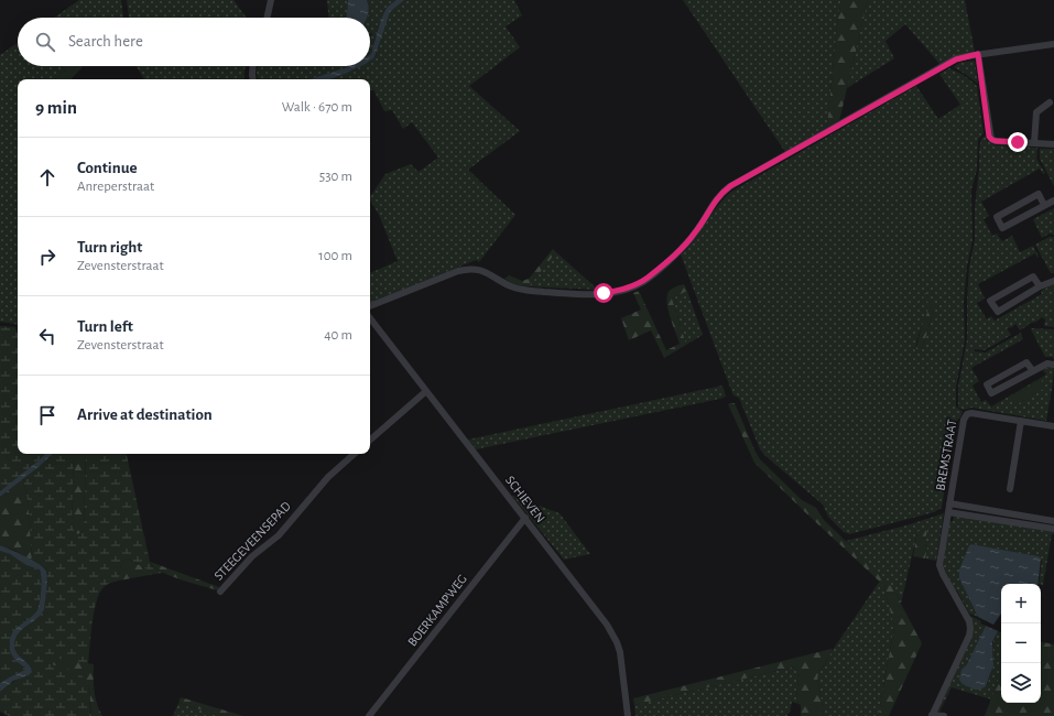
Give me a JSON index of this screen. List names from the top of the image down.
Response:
{
  "streets": {
    "street": [
      "BREMSTRAAT",
      "SCHIEVEN",
      "STEEGEVEENSEPAD",
      "BOERKAMPWEG"
    ]
  },
  "crossings": [
    ["SCHIEVEN", "BOERKAMPWEG"]
  ],
  "page": {
    "search": "Search here",
    "heading": ["9 min", "Walk · 670 m"],
    "list": [
      ["Continue", "Anreperstraat", "530 m"],
      ["Turn right", "Zevensterstraat", "100 m"],
      ["Turn left", "Zevensterstraat", "40 m"],
      "Arrive at destination"
    ],
    "map_buttons": ["+", "−"]
  }
}
